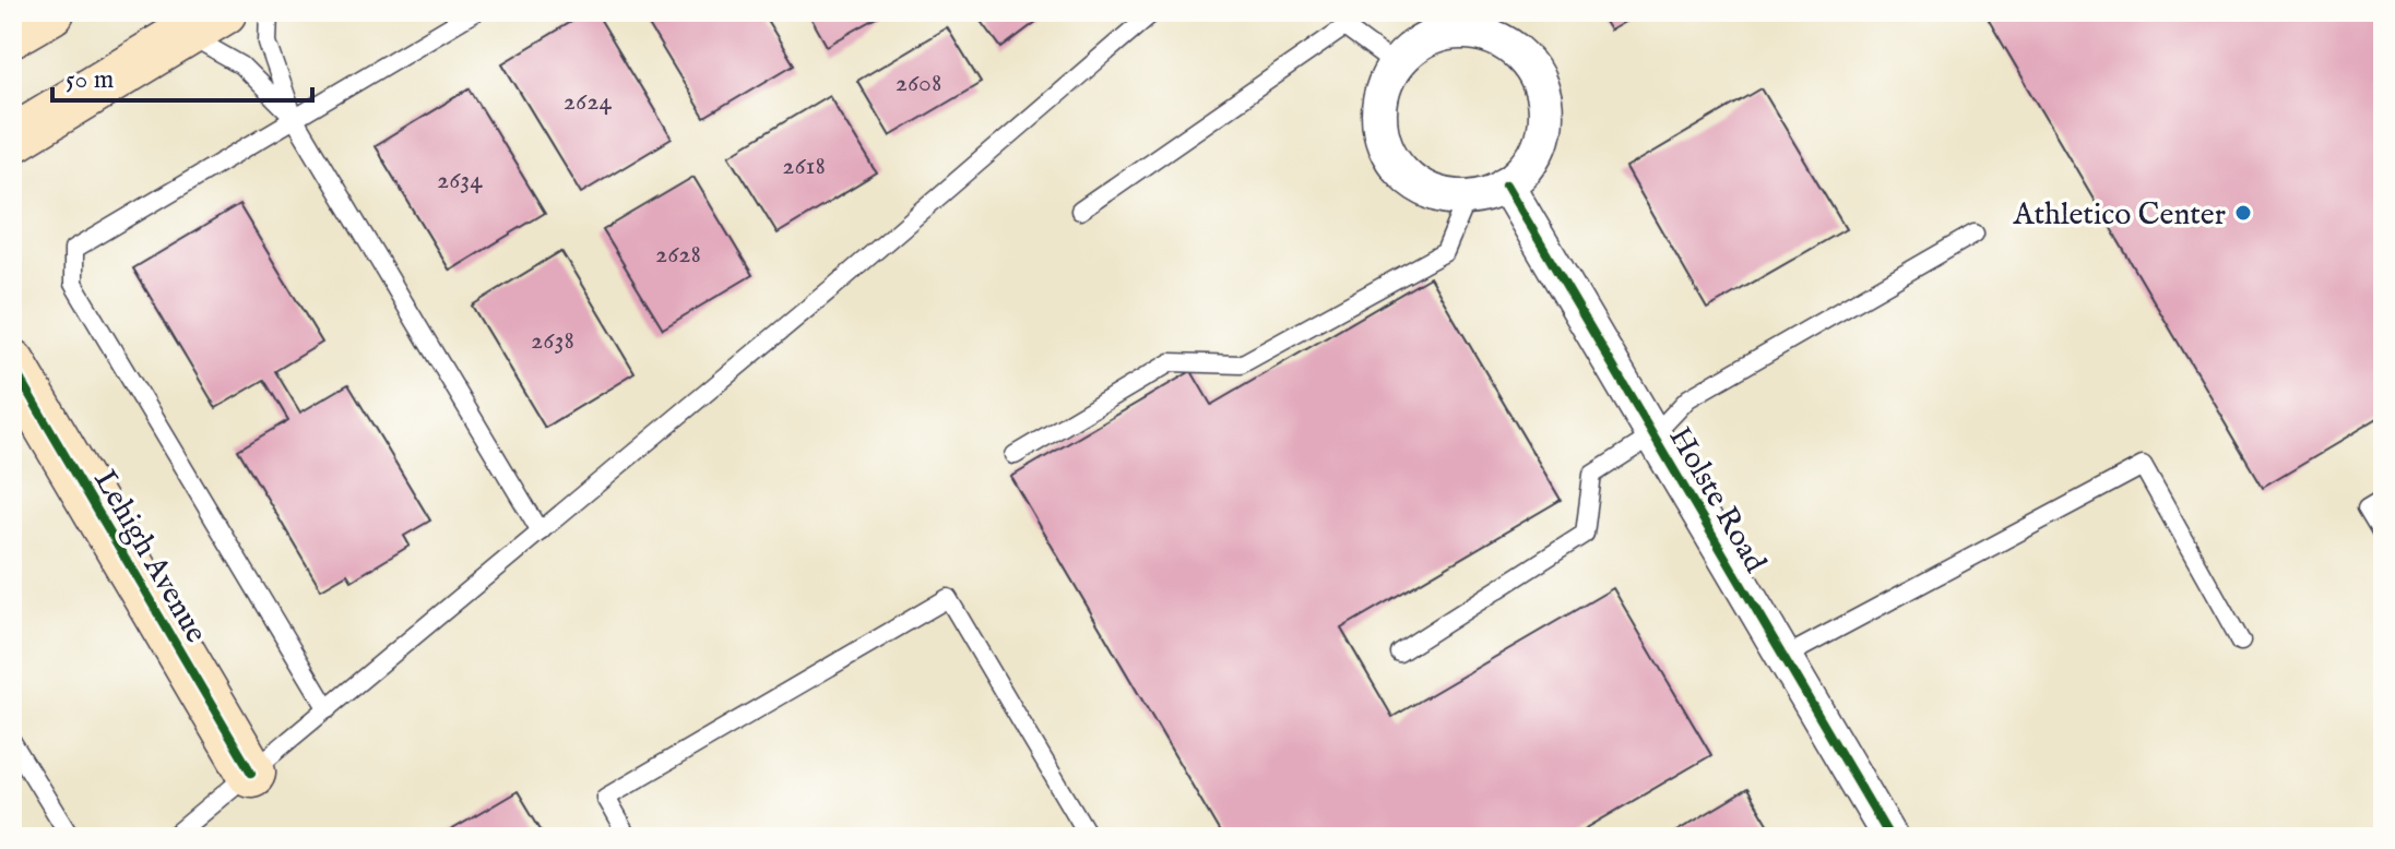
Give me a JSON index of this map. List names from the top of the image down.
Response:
{
  "streets": {
    "street": ["Holste Road", "Lehigh Avenue"]
  },
  "places": ["Athletico Center"],
  "house_numbers": [
    "2608",
    "2624",
    "2618",
    "2634",
    "2628",
    "2638"
  ],
  "scale_bar": "50 m"
}
